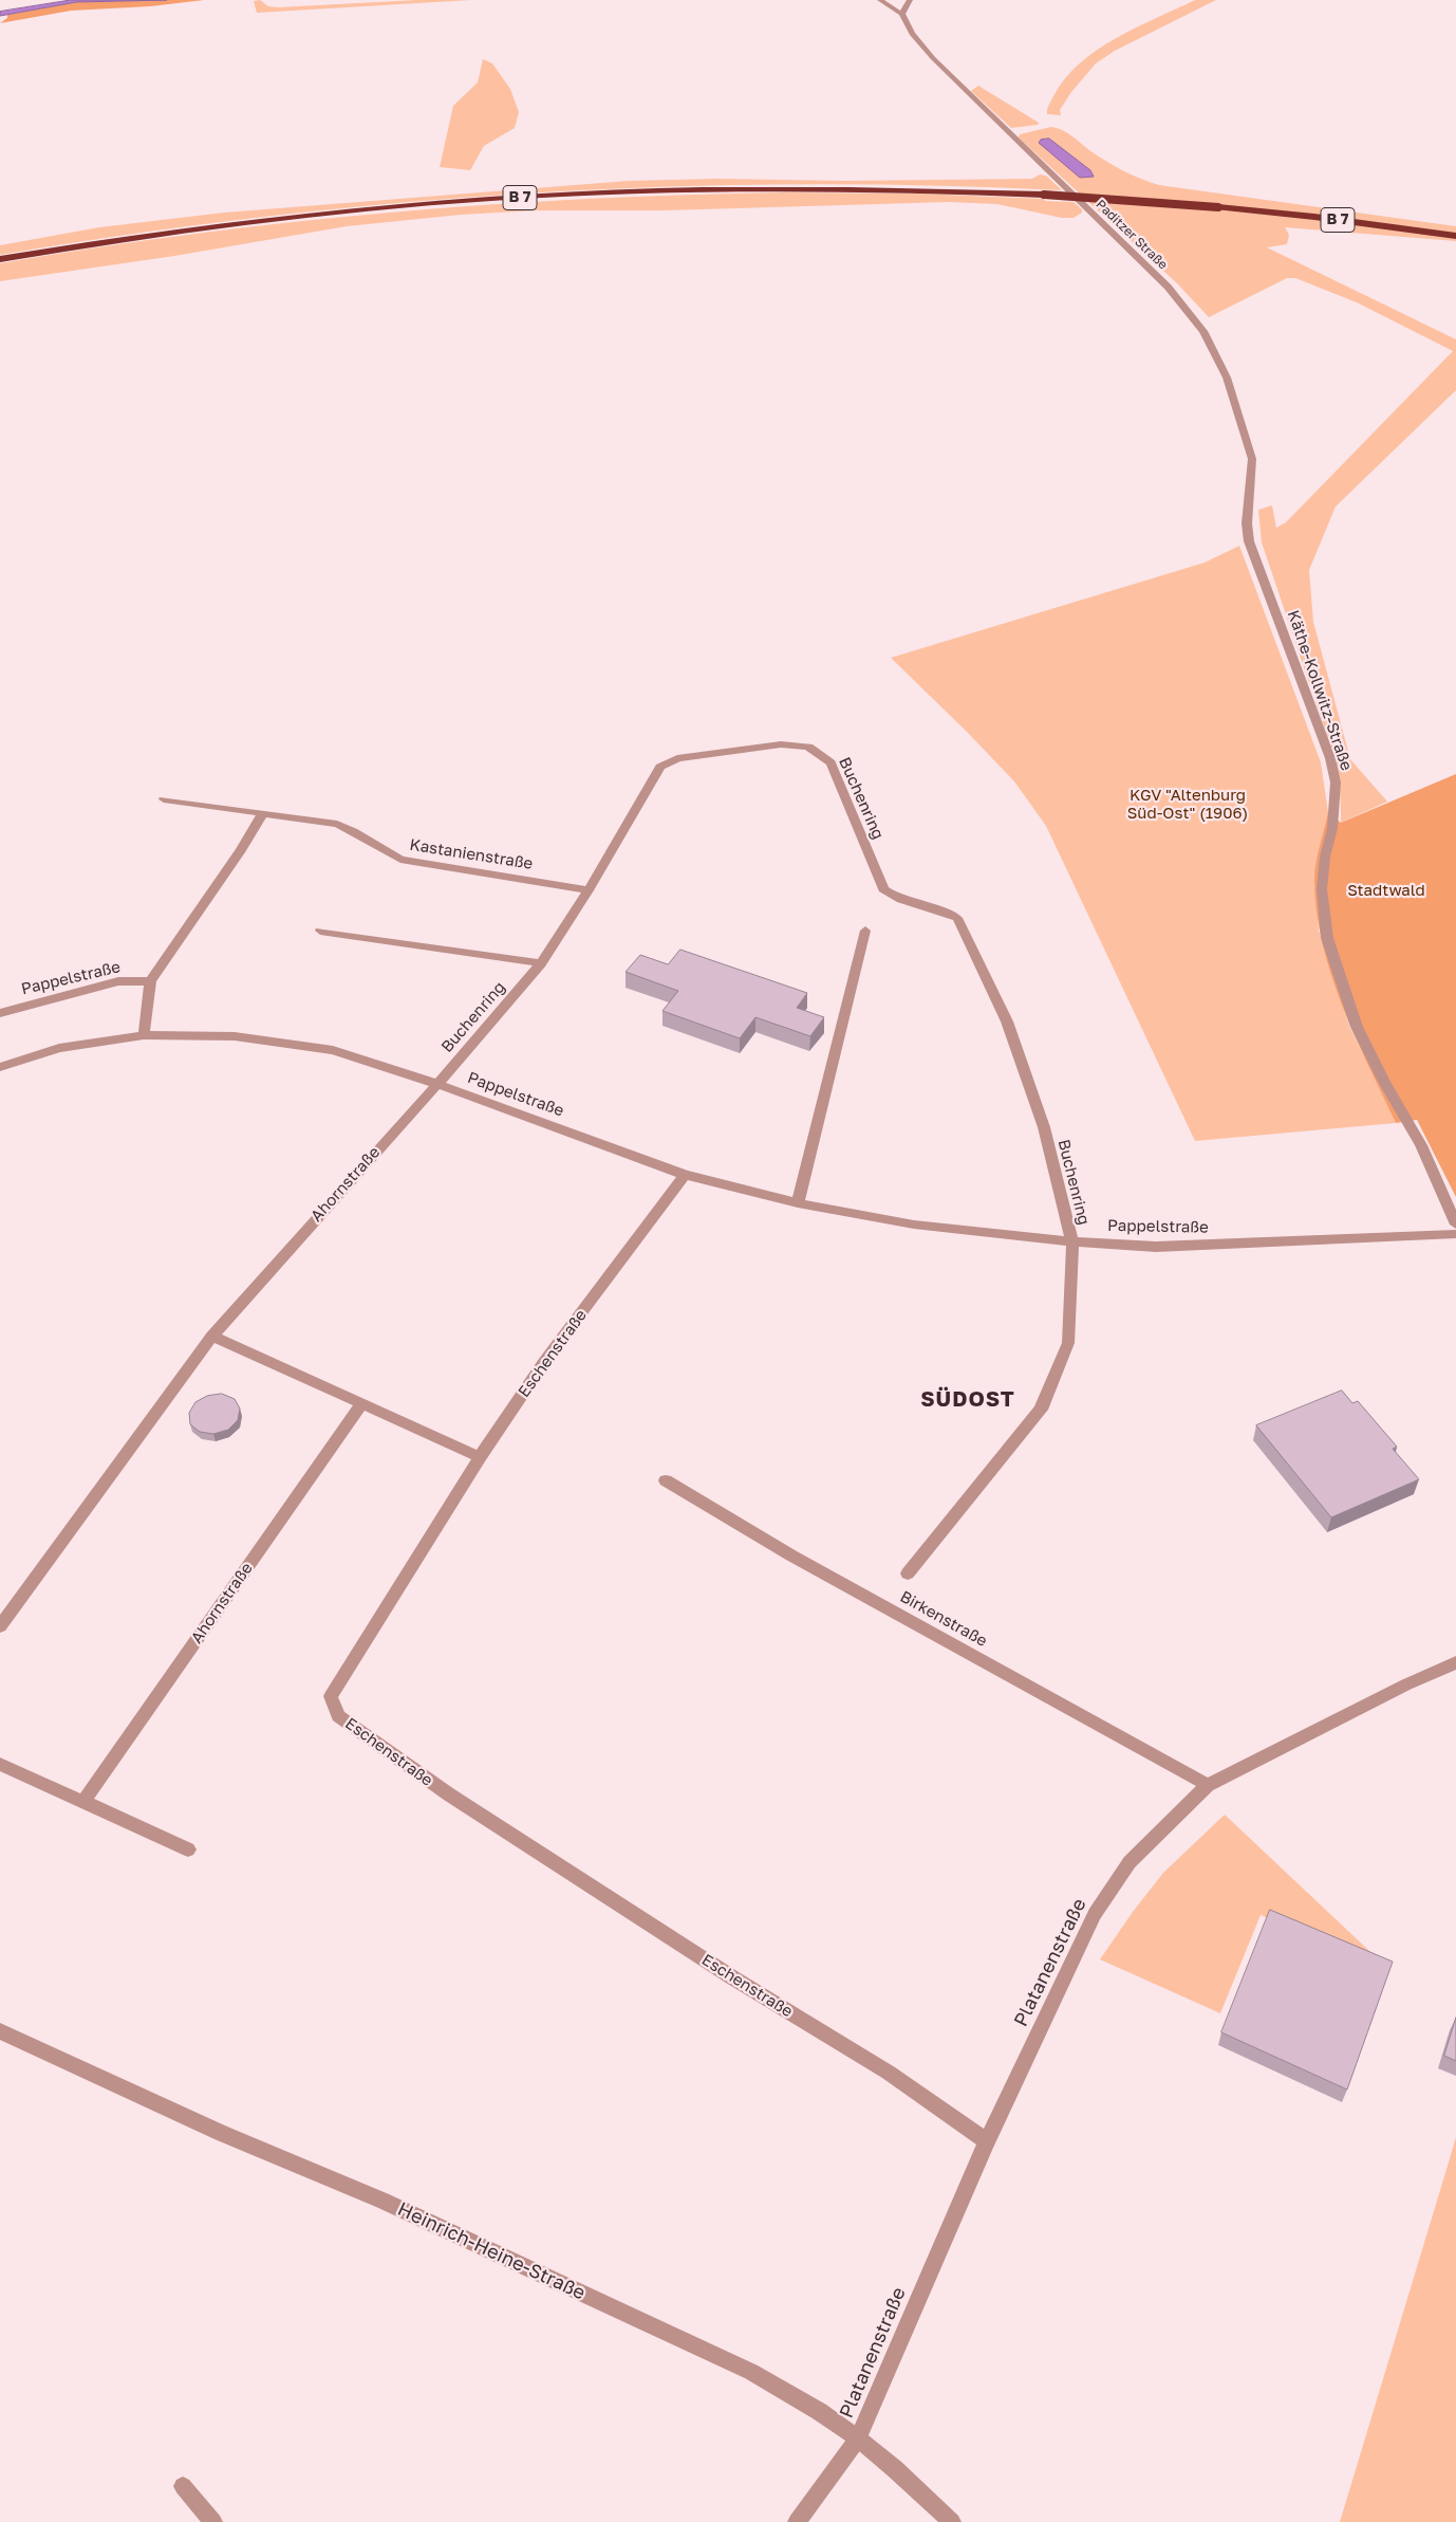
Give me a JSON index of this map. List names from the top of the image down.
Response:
{
  "streets": {
    "highway": ["B 7"],
    "street": [
      "Paditzer Straße",
      "Käthe-Kollwitz-Straße",
      "Buchenring",
      "Kastanienstraße",
      "Pappelstraße",
      "Ahornstraße",
      "Eschenstraße",
      "Birkenstraße",
      "Platanenstraße",
      "Heinrich-Heine-Straße"
    ]
  },
  "crossings": [
    ["Paditzer Straße", "Käthe-Kollwitz-Straße"],
    ["Buchenring", "Kastanienstraße"],
    ["Buchenring", "Pappelstraße"],
    ["Buchenring", "Ahornstraße"],
    ["Buchenring", "Birkenstraße"],
    ["Pappelstraße", "Ahornstraße"],
    ["Pappelstraße", "Eschenstraße"],
    ["Pappelstraße", "Birkenstraße"],
    ["Eschenstraße", "Platanenstraße"],
    ["Birkenstraße", "Platanenstraße"],
    ["Platanenstraße", "Heinrich-Heine-Straße"]
  ],
  "districts": ["SÜDOST"],
  "parks": ["KGV \"Altenburg Süd-Ost\" (1906)", "Stadtwald"]
}
